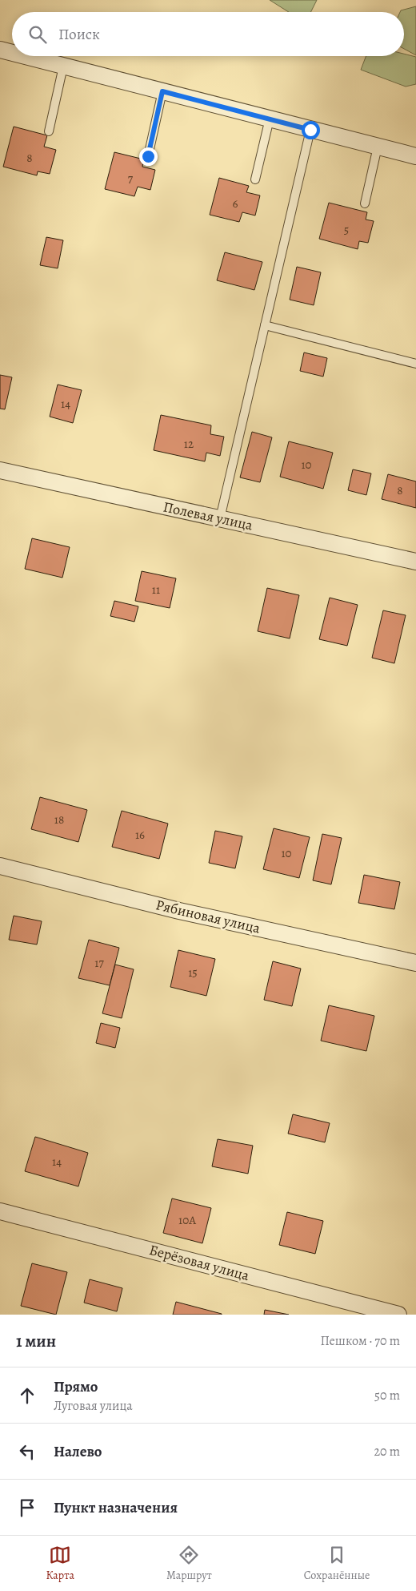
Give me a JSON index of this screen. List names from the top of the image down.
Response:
{
  "streets": {
    "street": ["Полевая улица", "Рябиновая улица", "Берёзовая улица"]
  },
  "house_numbers": [
    "8",
    "7",
    "6",
    "5",
    "14",
    "12",
    "10",
    "8",
    "11",
    "18",
    "16",
    "10",
    "17",
    "15",
    "14",
    "10А"
  ],
  "page": {
    "search": "Поиск",
    "heading": ["1 мин", "Пешком · 70 m"],
    "list": [
      ["Прямо", "Луговая улица", "50 m"],
      ["Налево", "20 m"],
      "Пункт назначения"
    ],
    "nav": ["Карта", "Маршрут", "Сохранённые"]
  }
}
